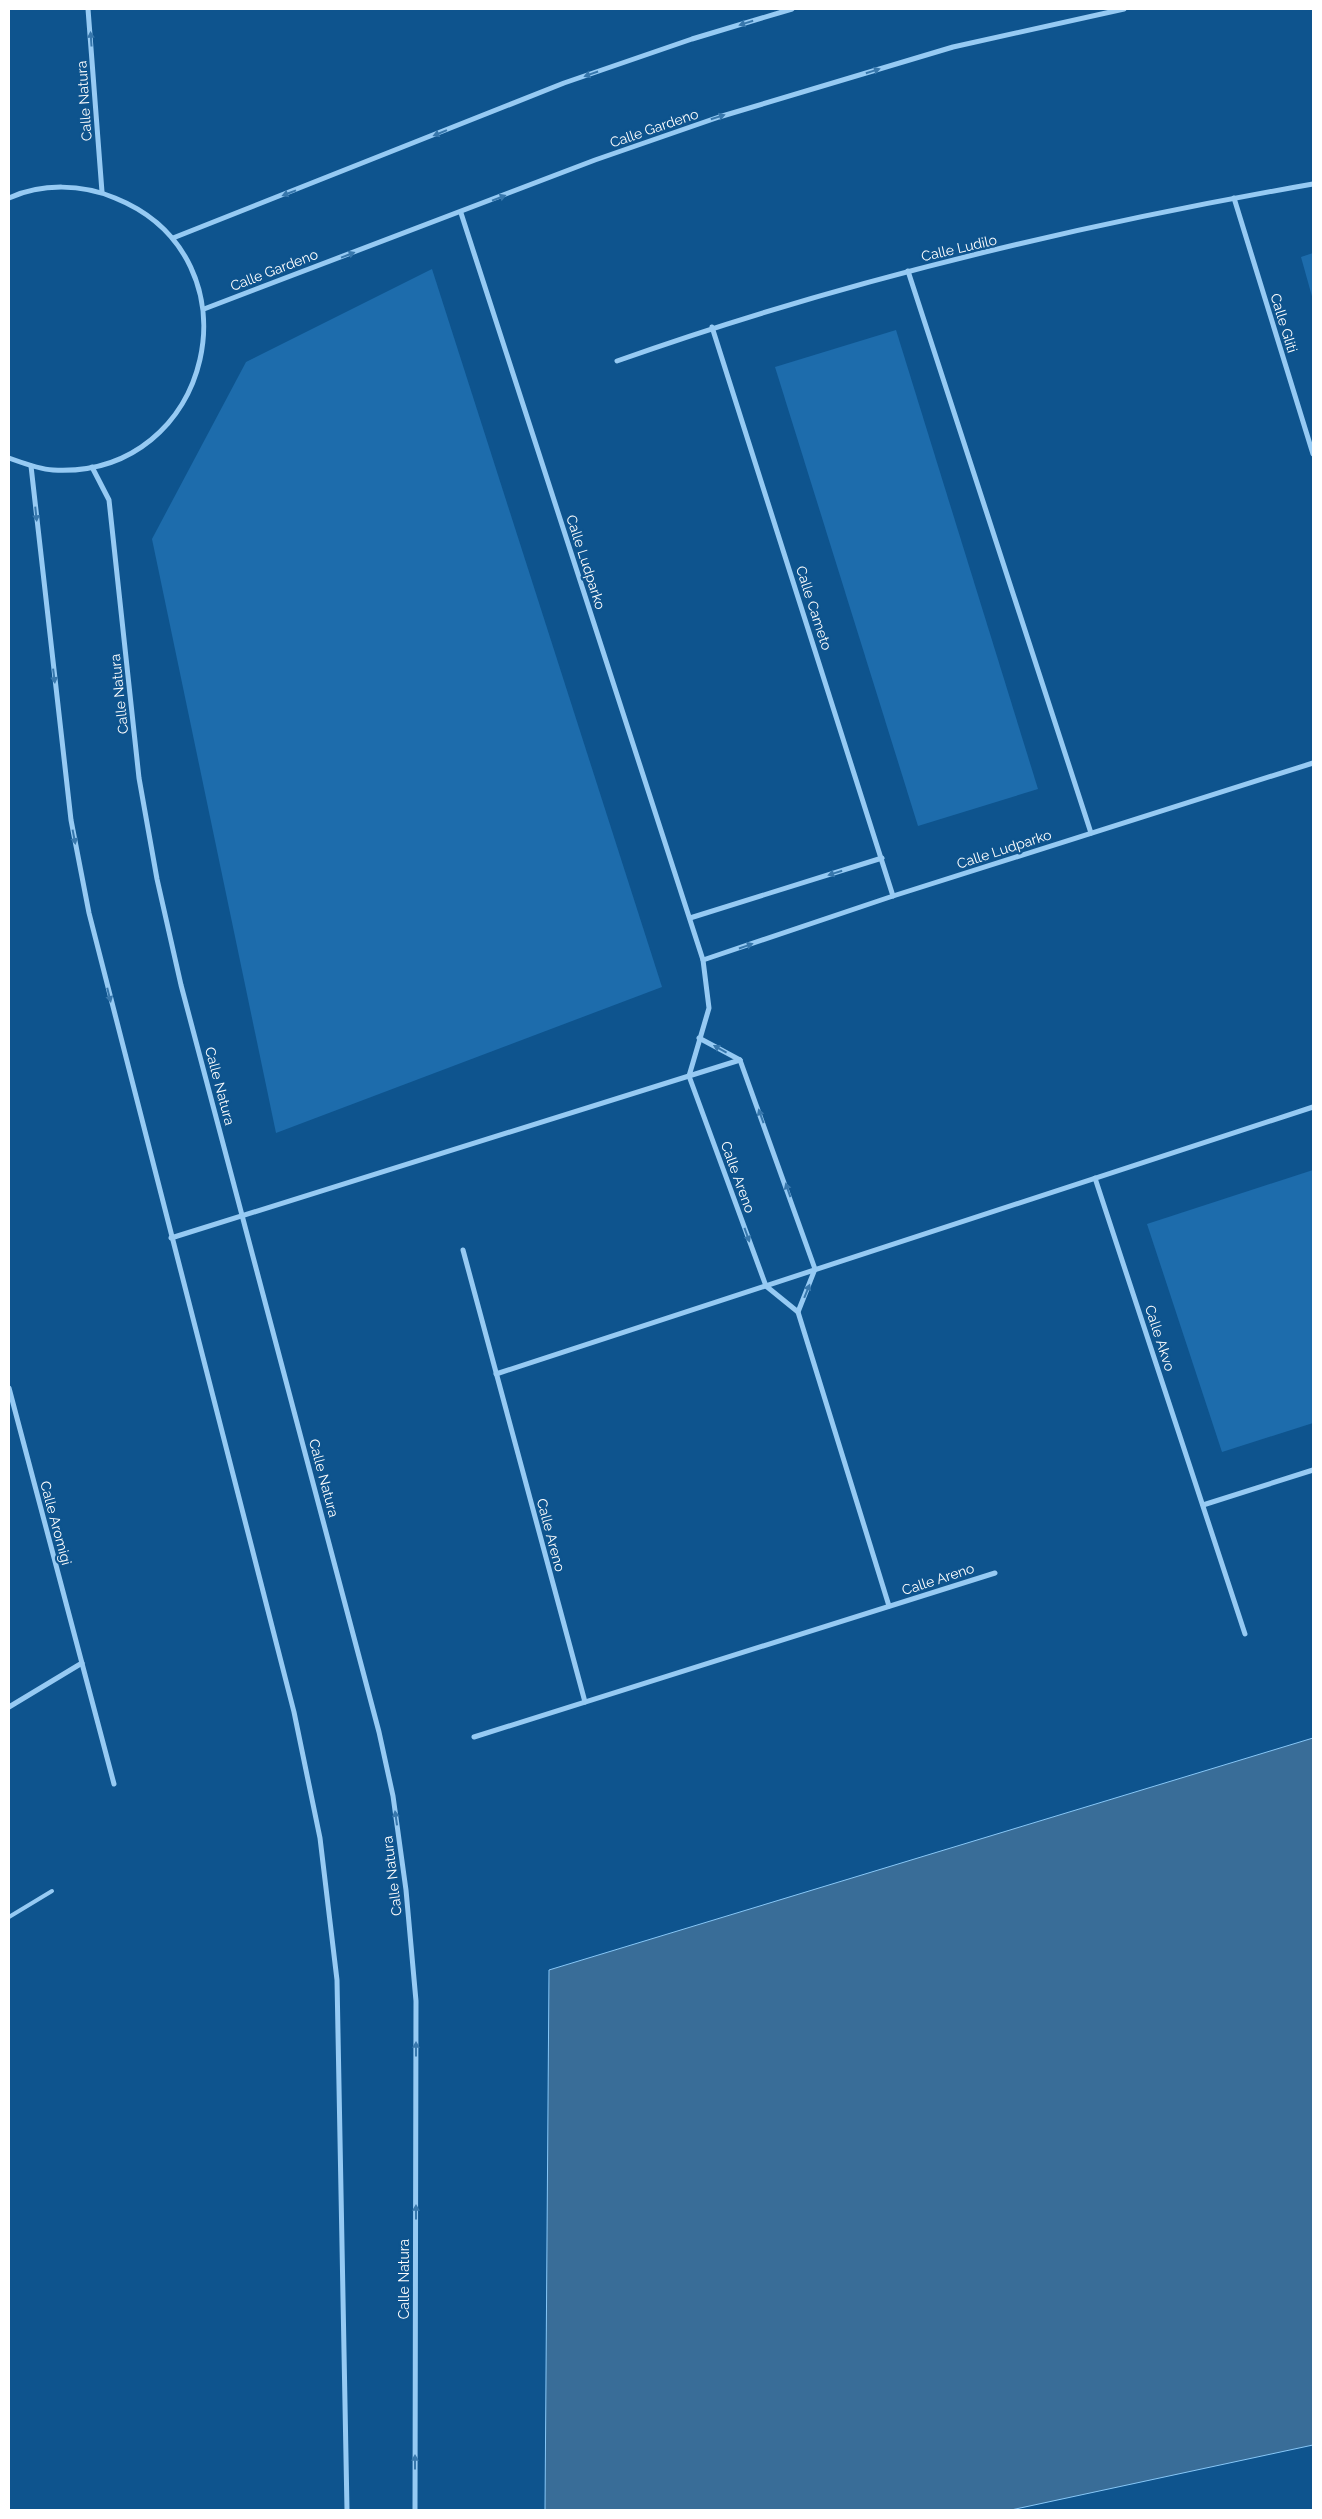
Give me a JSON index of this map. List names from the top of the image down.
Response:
{
  "streets": {
    "street": [
      "Calle Natura",
      "Calle Gardeno",
      "Calle Ludilo",
      "Calle Gliti",
      "Calle Ludparko",
      "Calle Cameto",
      "Calle Areno",
      "Calle Akvo",
      "Calle Aromigi"
    ]
  },
  "crossings": [
    ["Calle Gardeno", "Calle Ludparko"],
    ["Calle Ludilo", "Calle Gliti"],
    ["Calle Ludilo", "Calle Cameto"],
    ["Calle Ludparko", "Calle Cameto"],
    ["Calle Ludparko", "Calle Areno"]
  ],
  "one_way": ["Calle Natura", "Calle Gardeno"]
}
